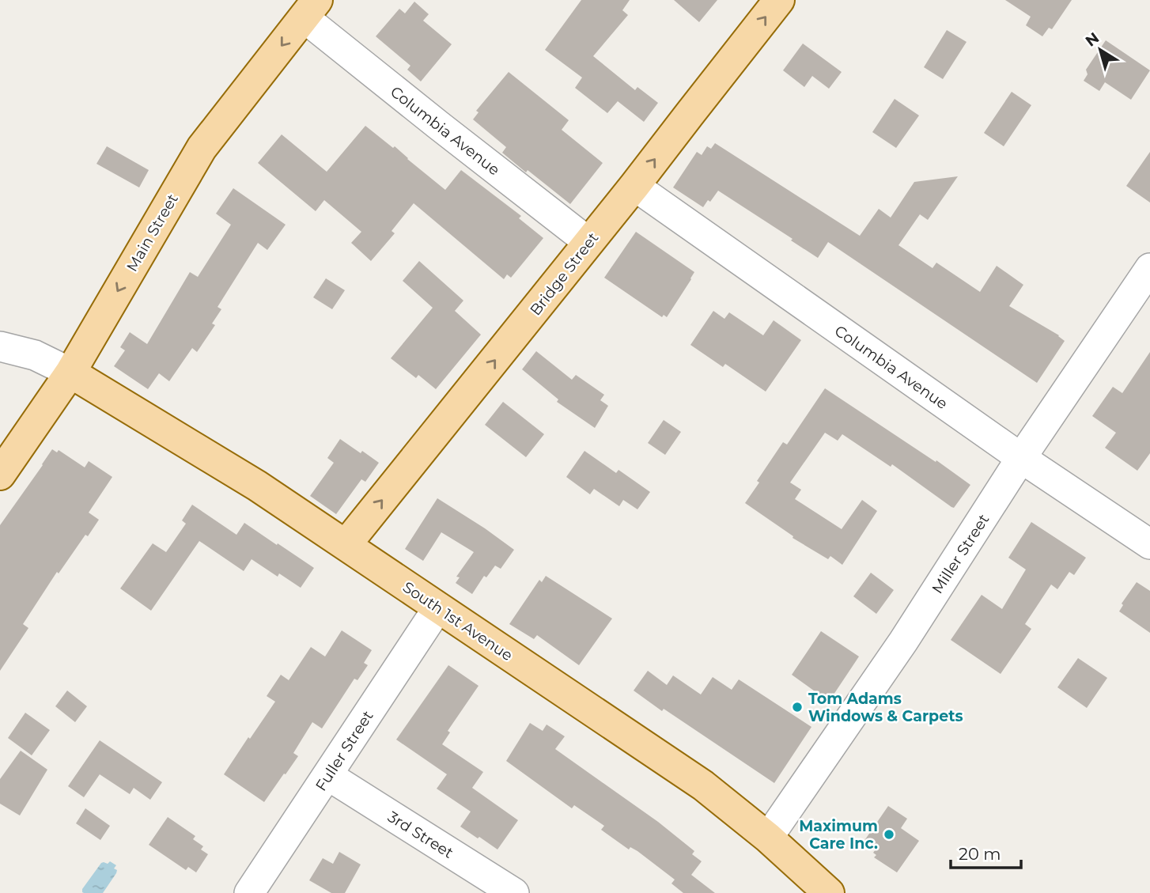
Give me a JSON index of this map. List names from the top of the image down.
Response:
{
  "streets": {
    "main road": ["Main Street", "Bridge Street", "South 1st Avenue"],
    "street": [
      "Columbia Avenue",
      "Miller Street",
      "Fuller Street",
      "3rd Street"
    ]
  },
  "crossings": [
    ["Columbia Avenue", "Main Street"],
    ["Columbia Avenue", "Bridge Street"],
    ["Columbia Avenue", "Miller Street"],
    ["Main Street", "South 1st Avenue"],
    ["Bridge Street", "South 1st Avenue"],
    ["Miller Street", "South 1st Avenue"],
    ["South 1st Avenue", "Fuller Street"],
    ["Fuller Street", "3rd Street"]
  ],
  "one_way": ["Main Street", "Bridge Street"],
  "places": ["Tom Adams Windows & Carpets", "Maximum Care Inc."],
  "scale_bar": "20 m",
  "north": "top left"
}
